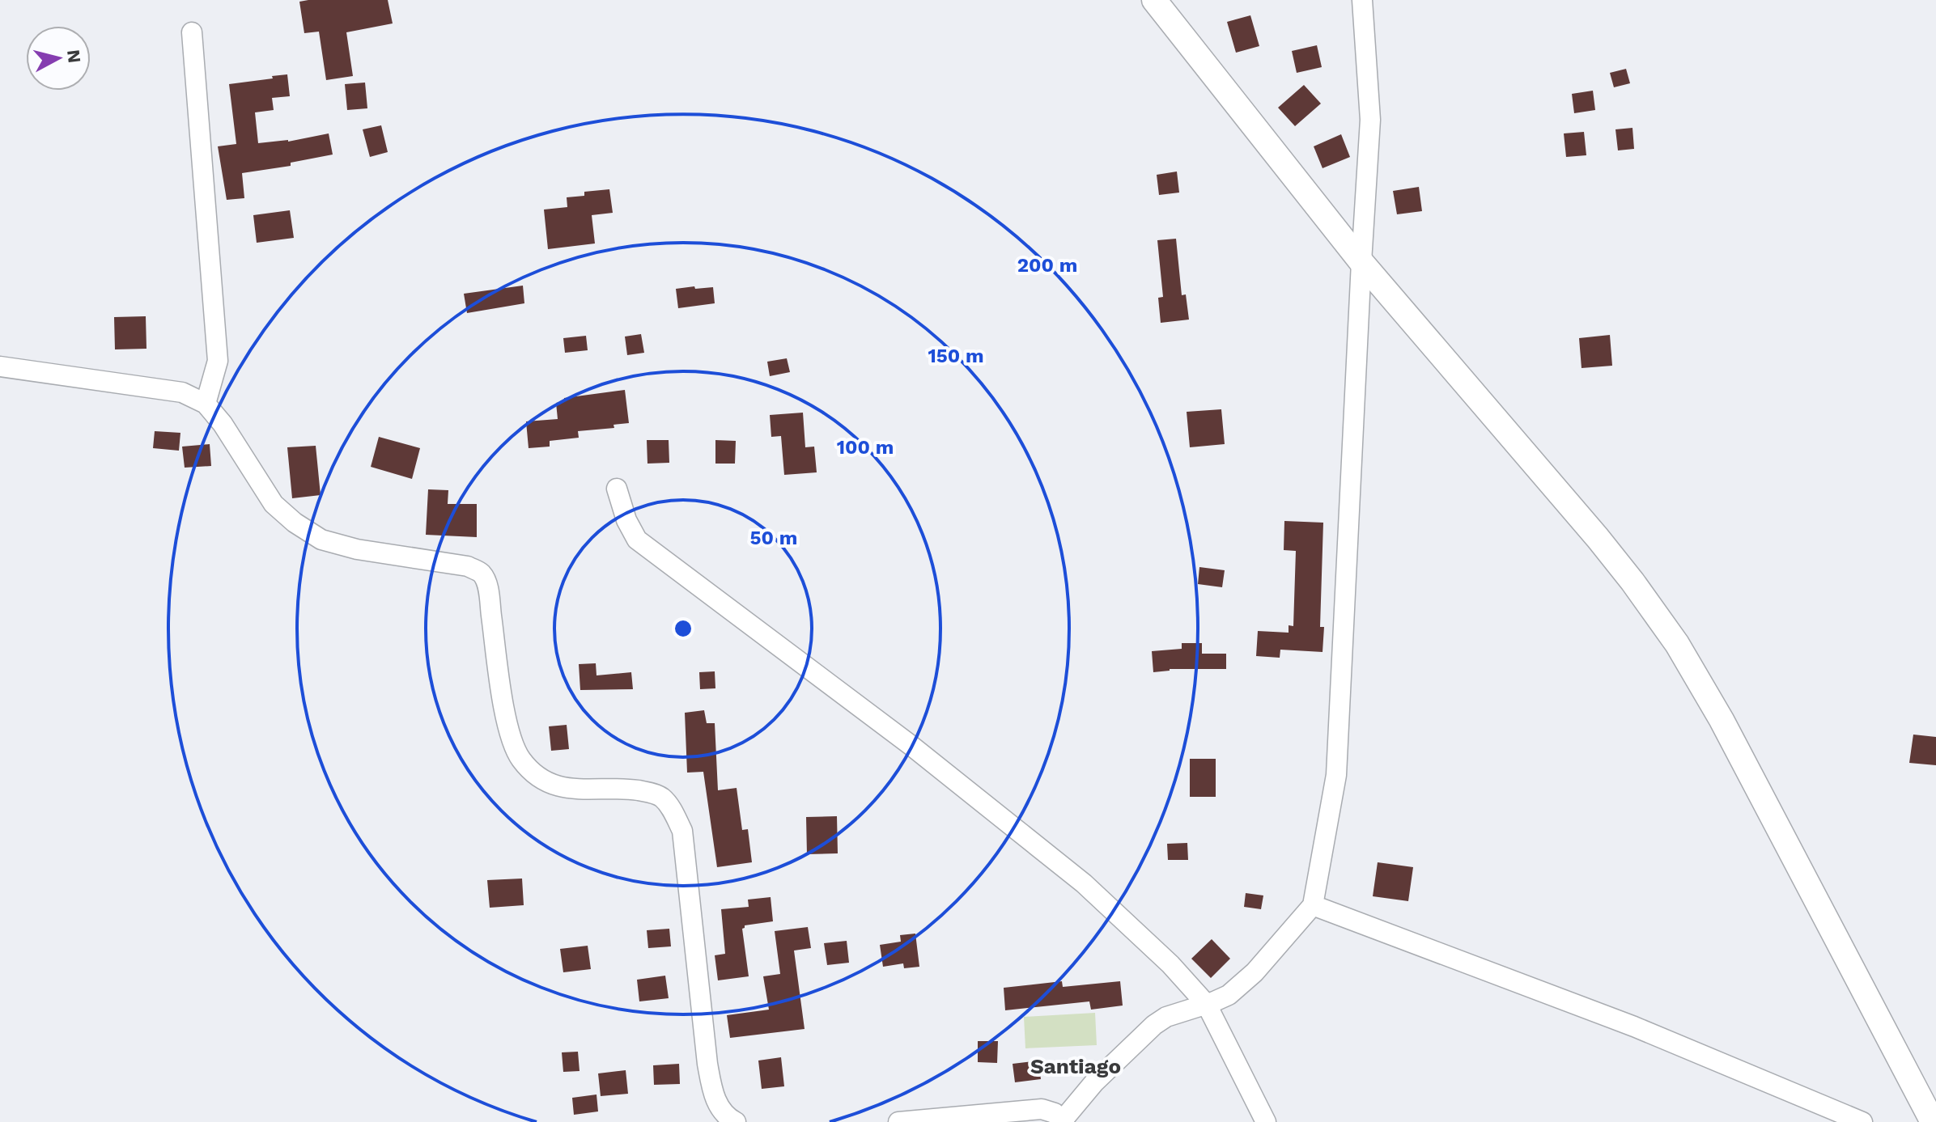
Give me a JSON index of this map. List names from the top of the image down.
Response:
{
  "districts": ["Santiago"],
  "north": "right",
  "rings": [
    "200 m",
    "150 m",
    "100 m",
    "50 m"
  ]
}
